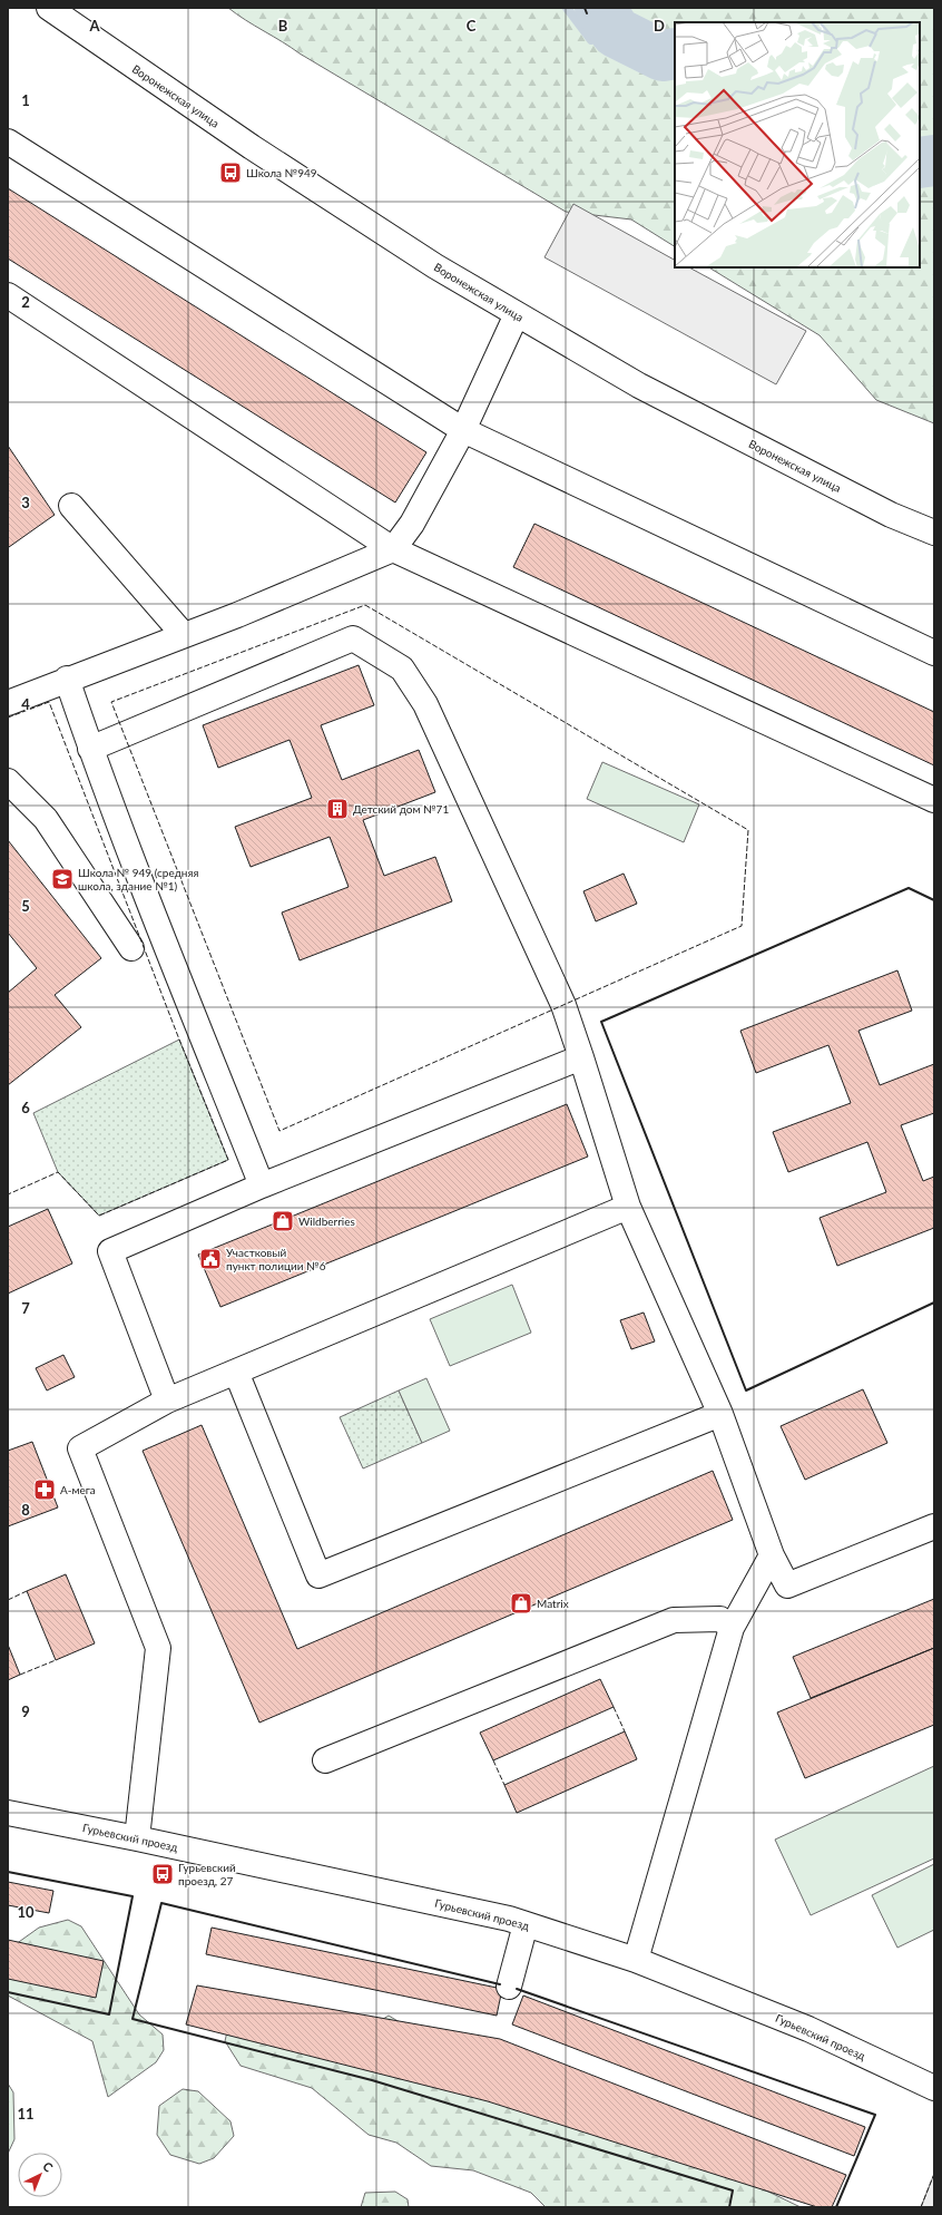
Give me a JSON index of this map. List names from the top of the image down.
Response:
{
  "streets": {
    "street": ["Воронежская улица", "Гурьевский проезд"]
  },
  "places": {
    "bus stop": ["Школа №949", "Гурьевский проезд, 27"],
    "building": ["Детский дом №71"],
    "school or university": ["Школа № 949 (средняя школа, здание №1)"],
    "shop": ["Wildberries", "Matrix"],
    "public building": ["Участковый пункт полиции №6"],
    "pharmacy": ["А-мега"]
  },
  "north": "top right",
  "grid": {
    "columns": [
      "A",
      "B",
      "C",
      "D"
    ],
    "rows": [
      "1",
      "2",
      "3",
      "4",
      "5",
      "6",
      "7",
      "8",
      "9",
      "10",
      "11"
    ]
  }
}
